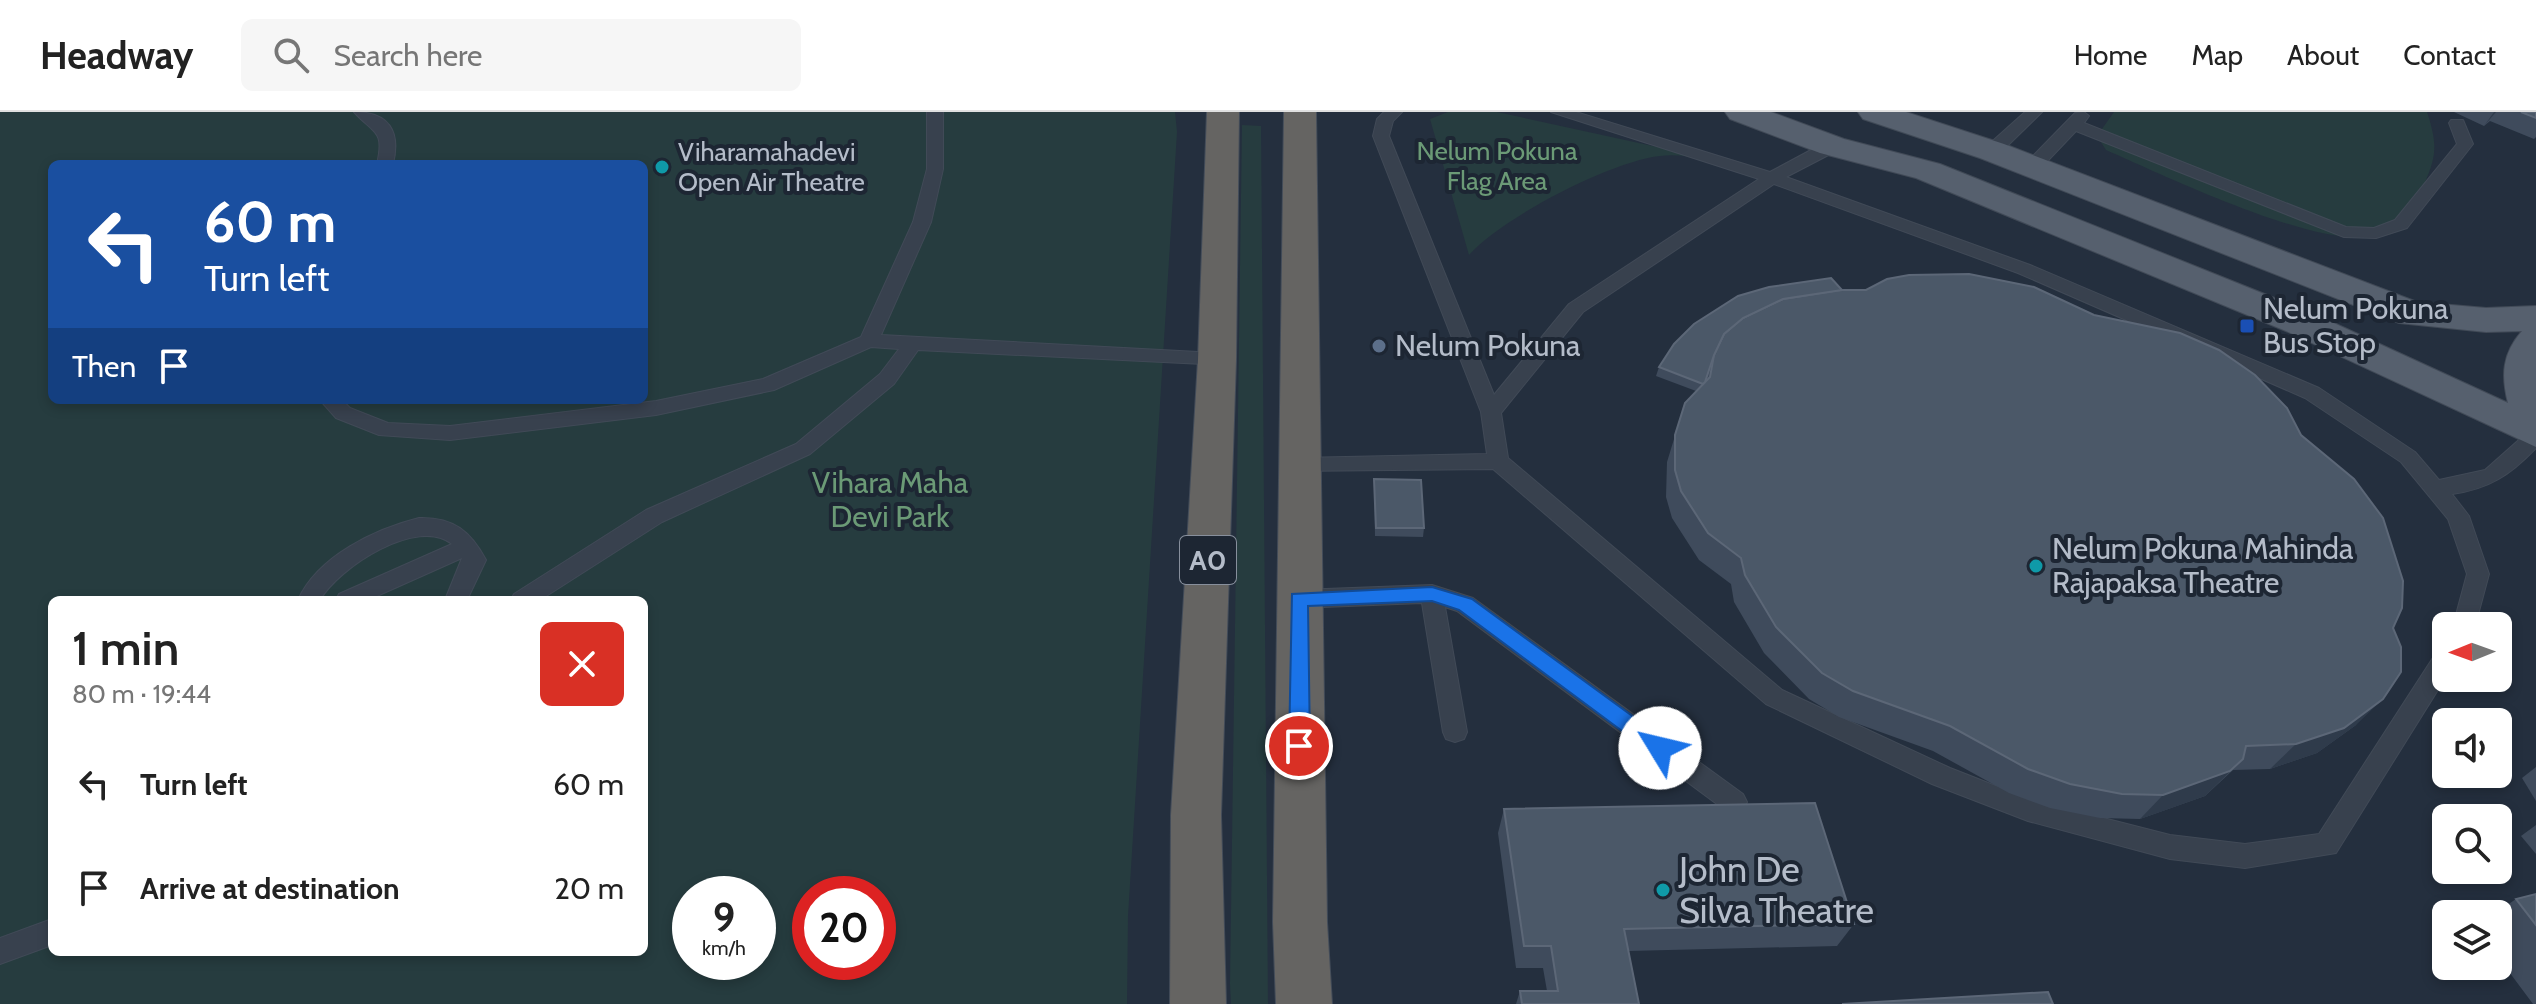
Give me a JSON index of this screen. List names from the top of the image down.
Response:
{
  "streets": {
    "highway": ["A0"]
  },
  "parks": ["Nelum Pokuna Flag Area", "Vihara Maha Devi Park"],
  "places": {
    "other": [
      "Viharamahadevi Open Air Theatre",
      "Nelum Pokuna",
      "Nelum Pokuna Mahinda Rajapaksa Theatre",
      "John De Silva Theatre"
    ],
    "transit": ["Nelum Pokuna Bus Stop"]
  },
  "north": "left",
  "page": {
    "header": "Headway",
    "search": "Search here",
    "nav": [
      "Home",
      "Map",
      "About",
      "Contact"
    ],
    "turn": ["60 m", "Turn left"],
    "then": "Then",
    "heading": ["1 min", "80 m · 19:44"],
    "list": [
      {
        "name": "Turn left",
        "value": "60 m"
      },
      {
        "name": "Arrive at destination",
        "value": "20 m"
      }
    ],
    "speed": "9 km/h",
    "limit": "20"
  }
}
